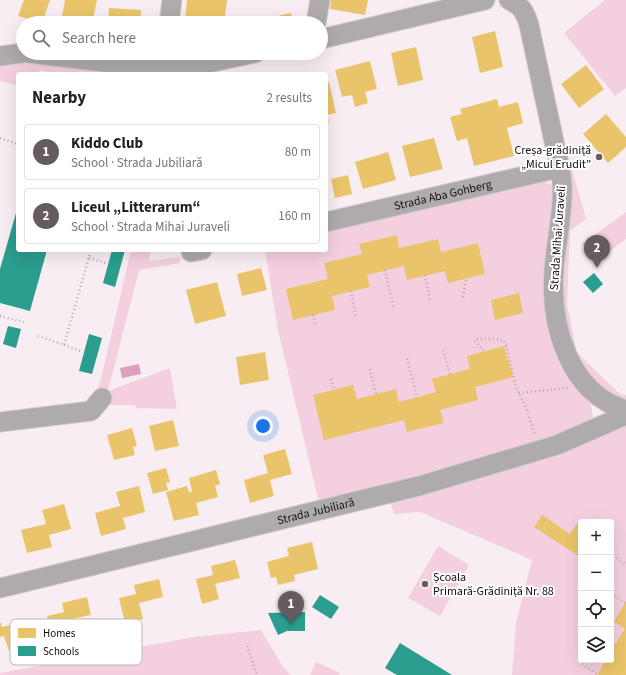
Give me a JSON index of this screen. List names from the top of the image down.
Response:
{
  "streets": {
    "street": ["Strada Aba Gohberg", "Strada Mihai Juraveli", "Strada Jubiliară"]
  },
  "crossings": [
    ["Strada Aba Gohberg", "Strada Mihai Juraveli"]
  ],
  "places": ["Creșa-grădiniță „Micul Erudit”", "Școala Primară-Grădiniță Nr. 88"],
  "legend": ["Homes", "Schools"],
  "page": {
    "search": "Search here",
    "heading": ["Nearby", "2 results"],
    "list": [
      {
        "mark": "1",
        "name": "Kiddo Club",
        "note": "School · Strada Jubiliară",
        "value": "80 m"
      },
      {
        "mark": "2",
        "name": "Liceul „Litterarum“",
        "note": "School · Strada Mihai Juraveli",
        "value": "160 m"
      }
    ],
    "pins": ["2", "1"],
    "map_buttons": ["+", "−"]
  }
}
